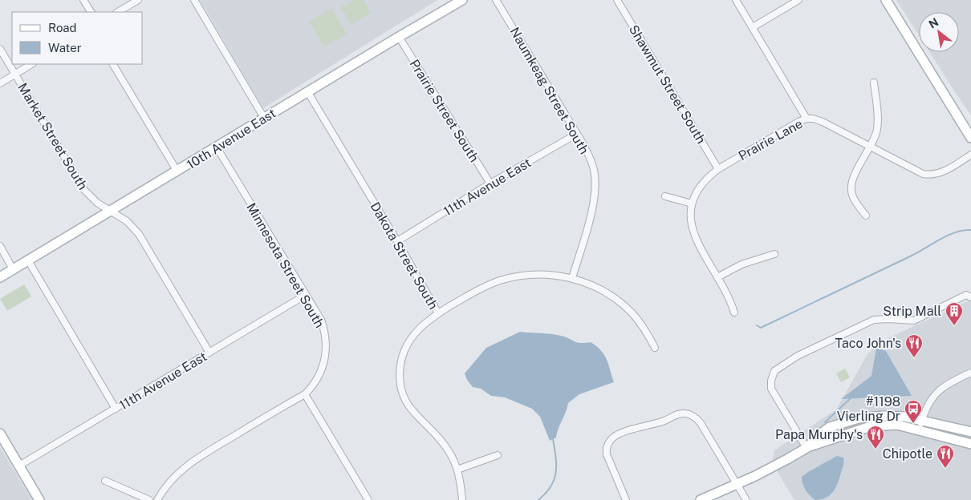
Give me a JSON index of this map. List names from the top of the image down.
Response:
{
  "streets": {
    "main road": ["10th Avenue East"],
    "street": [
      "Shawmut Street South",
      "Naumkeag Street South",
      "Prairie Street South",
      "Market Street South",
      "Prairie Lane",
      "11th Avenue East",
      "Dakota Street South",
      "Minnesota Street South"
    ]
  },
  "crossings": [
    ["Shawmut Street South", "Prairie Lane"],
    ["Naumkeag Street South", "11th Avenue East"],
    ["Prairie Street South", "10th Avenue East"],
    ["Prairie Street South", "11th Avenue East"],
    ["Market Street South", "10th Avenue East"],
    ["Market Street South", "11th Avenue East"],
    ["10th Avenue East", "Dakota Street South"],
    ["10th Avenue East", "Minnesota Street South"],
    ["11th Avenue East", "Dakota Street South"],
    ["11th Avenue East", "Minnesota Street South"]
  ],
  "places": {
    "building": ["Strip Mall"],
    "restaurant": ["Taco John's", "Papa Murphy's", "Chipotle"],
    "bus stop": ["#1198 Vierling Dr"]
  },
  "legend": ["Road", "Water"],
  "north": "top left"
}
